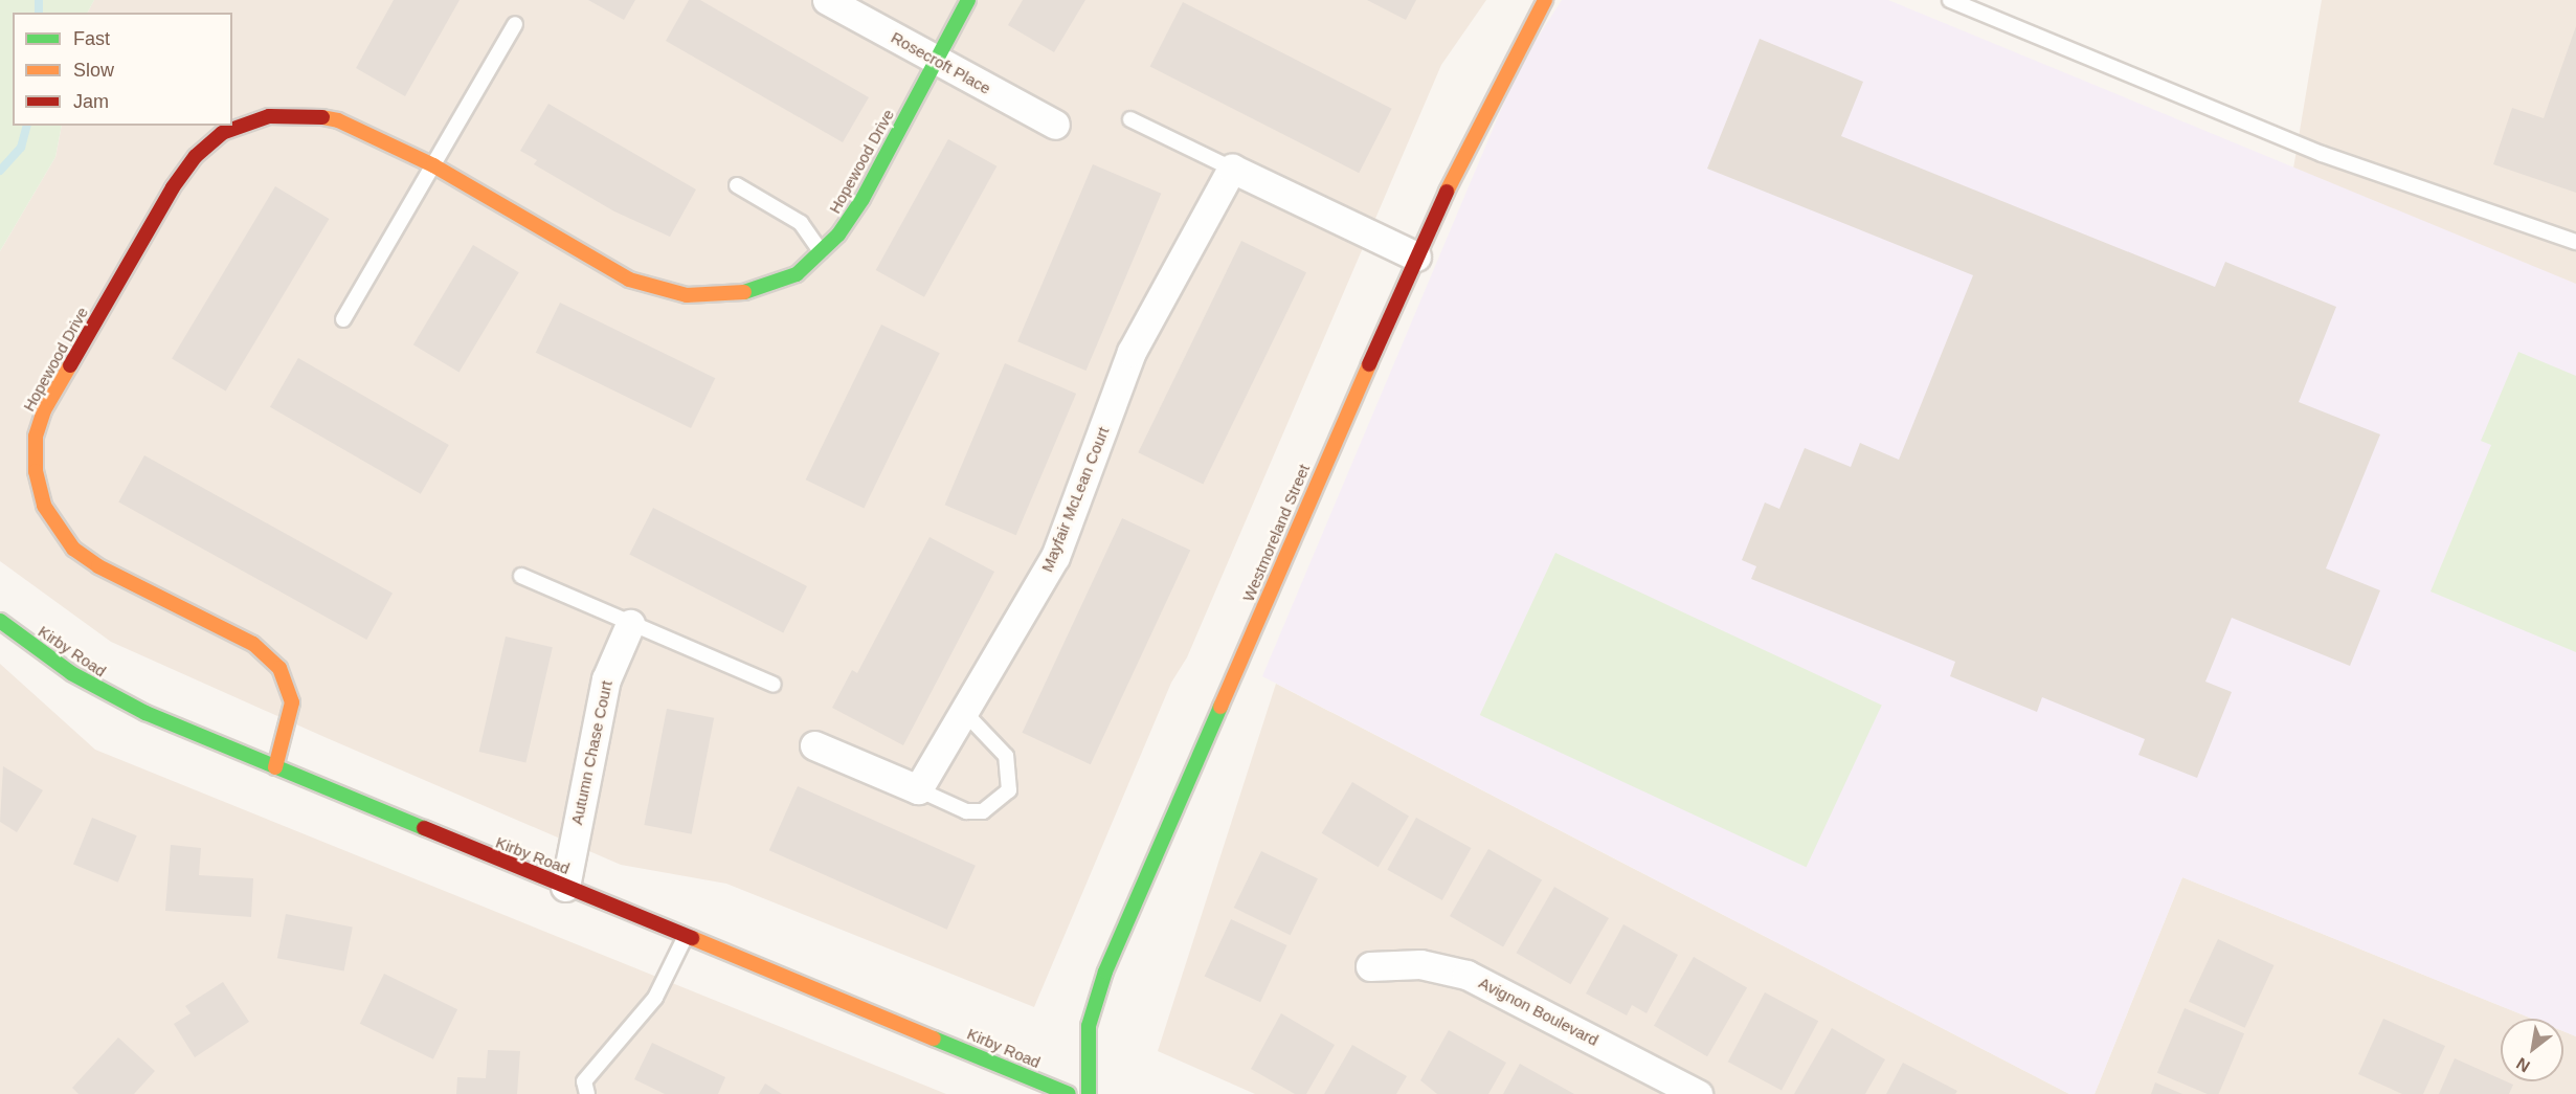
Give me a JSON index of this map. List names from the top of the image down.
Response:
{
  "streets": {
    "main road": ["Hopewood Drive", "Westmoreland Street", "Kirby Road"],
    "street": [
      "Rosecroft Place",
      "Mayfair McLean Court",
      "Autumn Chase Court",
      "Avignon Boulevard"
    ]
  },
  "crossings": [
    ["Rosecroft Place", "Hopewood Drive"],
    ["Hopewood Drive", "Kirby Road"],
    ["Kirby Road", "Autumn Chase Court"]
  ],
  "legend": ["Fast", "Slow", "Jam"],
  "north": "bottom left"
}
